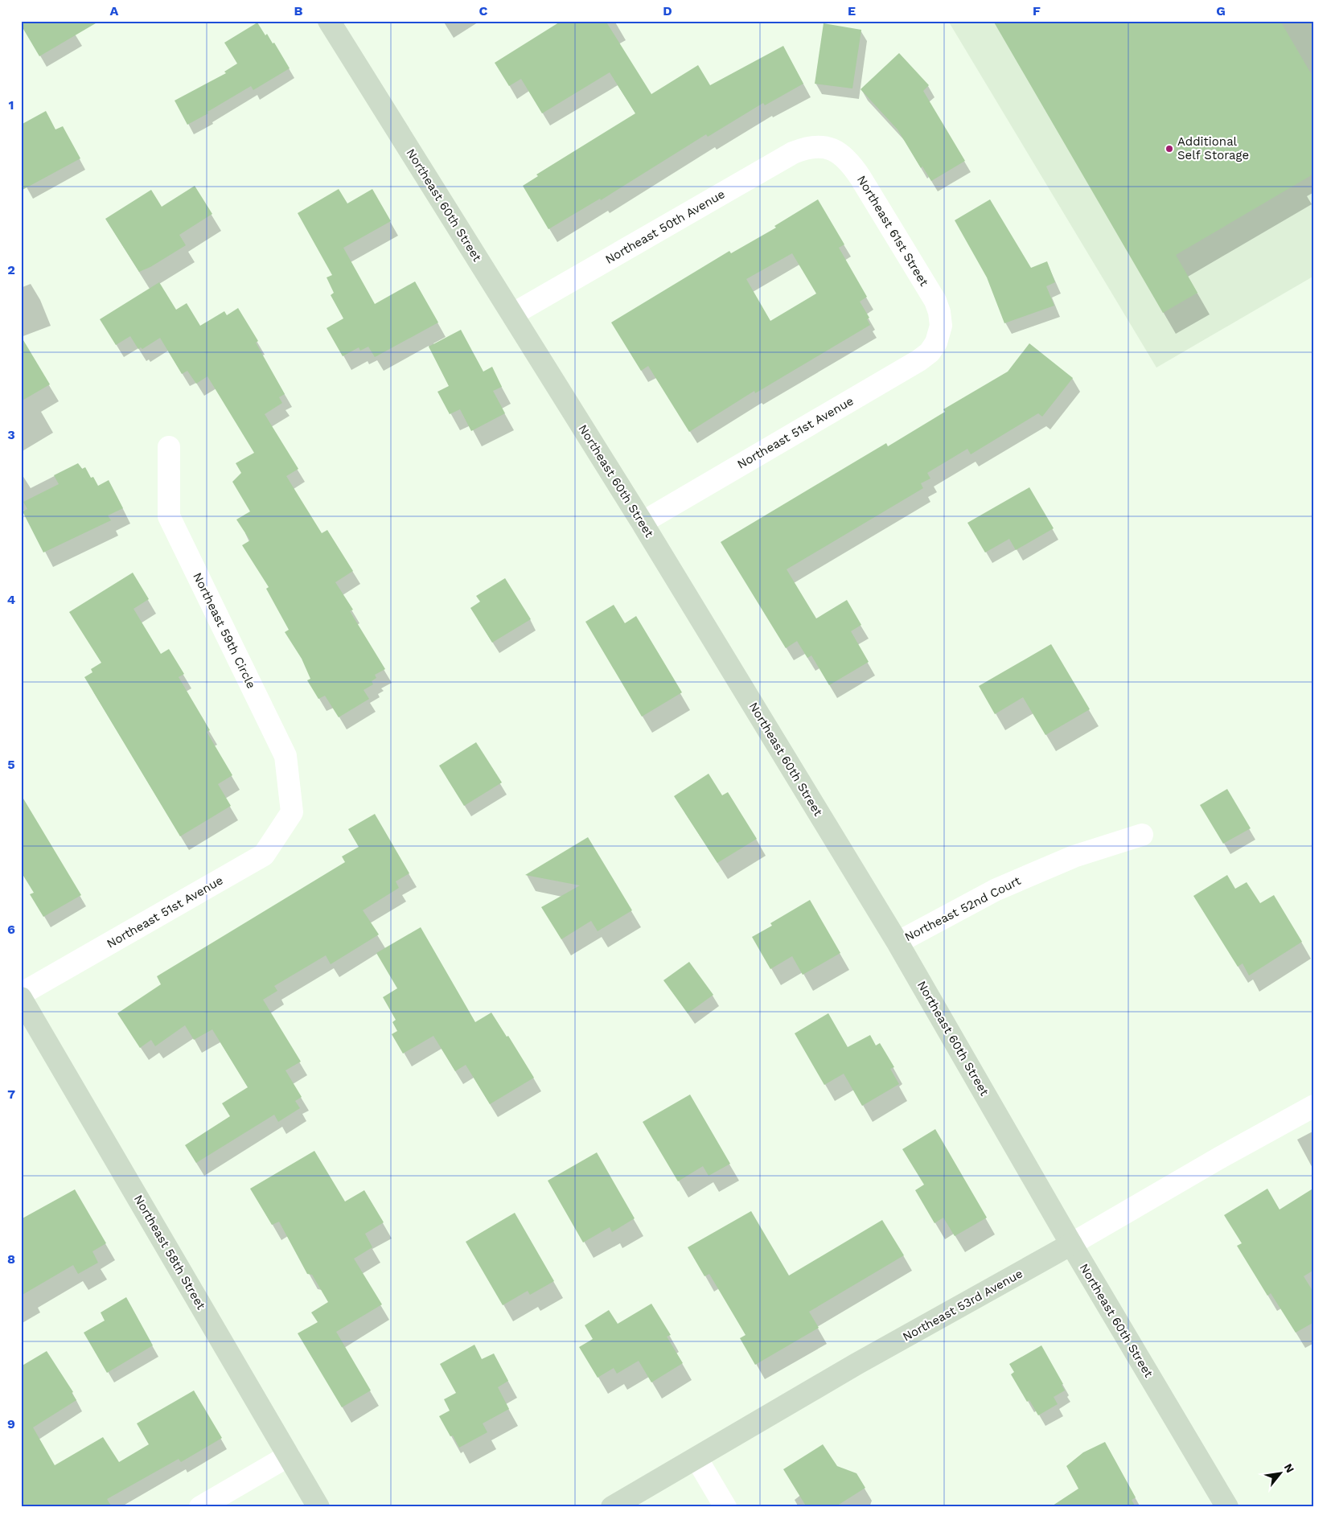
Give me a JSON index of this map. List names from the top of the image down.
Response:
{
  "streets": {
    "street": [
      "Northeast 60th Street",
      "Northeast 50th Avenue",
      "Northeast 61st Street",
      "Northeast 51st Avenue",
      "Northeast 59th Circle",
      "Northeast 52nd Court",
      "Northeast 58th Street",
      "Northeast 53rd Avenue"
    ]
  },
  "crossings": [
    ["Northeast 60th Street", "Northeast 50th Avenue"],
    ["Northeast 60th Street", "Northeast 51st Avenue"],
    ["Northeast 60th Street", "Northeast 52nd Court"],
    ["Northeast 60th Street", "Northeast 53rd Avenue"],
    ["Northeast 50th Avenue", "Northeast 61st Street"],
    ["Northeast 61st Street", "Northeast 51st Avenue"],
    ["Northeast 51st Avenue", "Northeast 59th Circle"]
  ],
  "places": ["Additional Self Storage"],
  "north": "top right",
  "grid": {
    "columns": [
      "A",
      "B",
      "C",
      "D",
      "E",
      "F",
      "G"
    ],
    "rows": [
      "1",
      "2",
      "3",
      "4",
      "5",
      "6",
      "7",
      "8",
      "9"
    ]
  }
}
